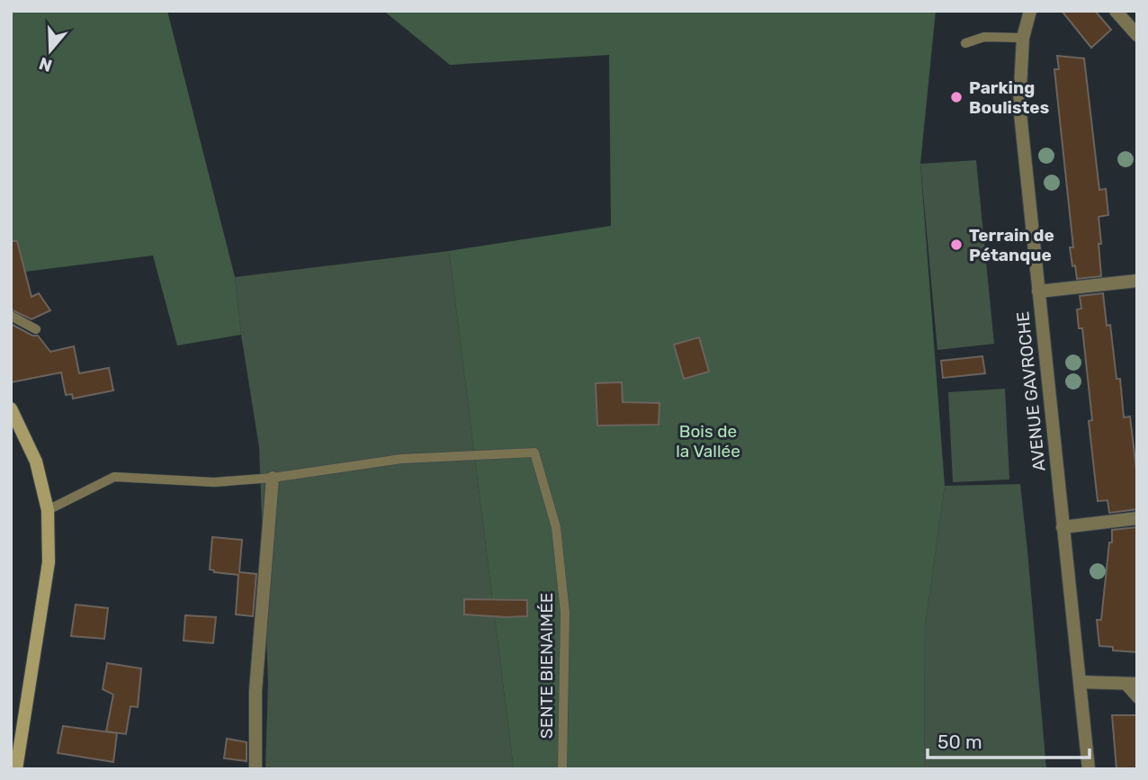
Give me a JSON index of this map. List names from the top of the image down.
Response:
{
  "streets": {
    "street": ["AVENUE GAVROCHE"],
    "lane": ["SENTE BIENAIMÉE"]
  },
  "parks": ["Bois de la Vallée"],
  "places": ["Parking Boulistes", "Terrain de Pétanque"],
  "scale_bar": "50 m",
  "north": "bottom"
}
